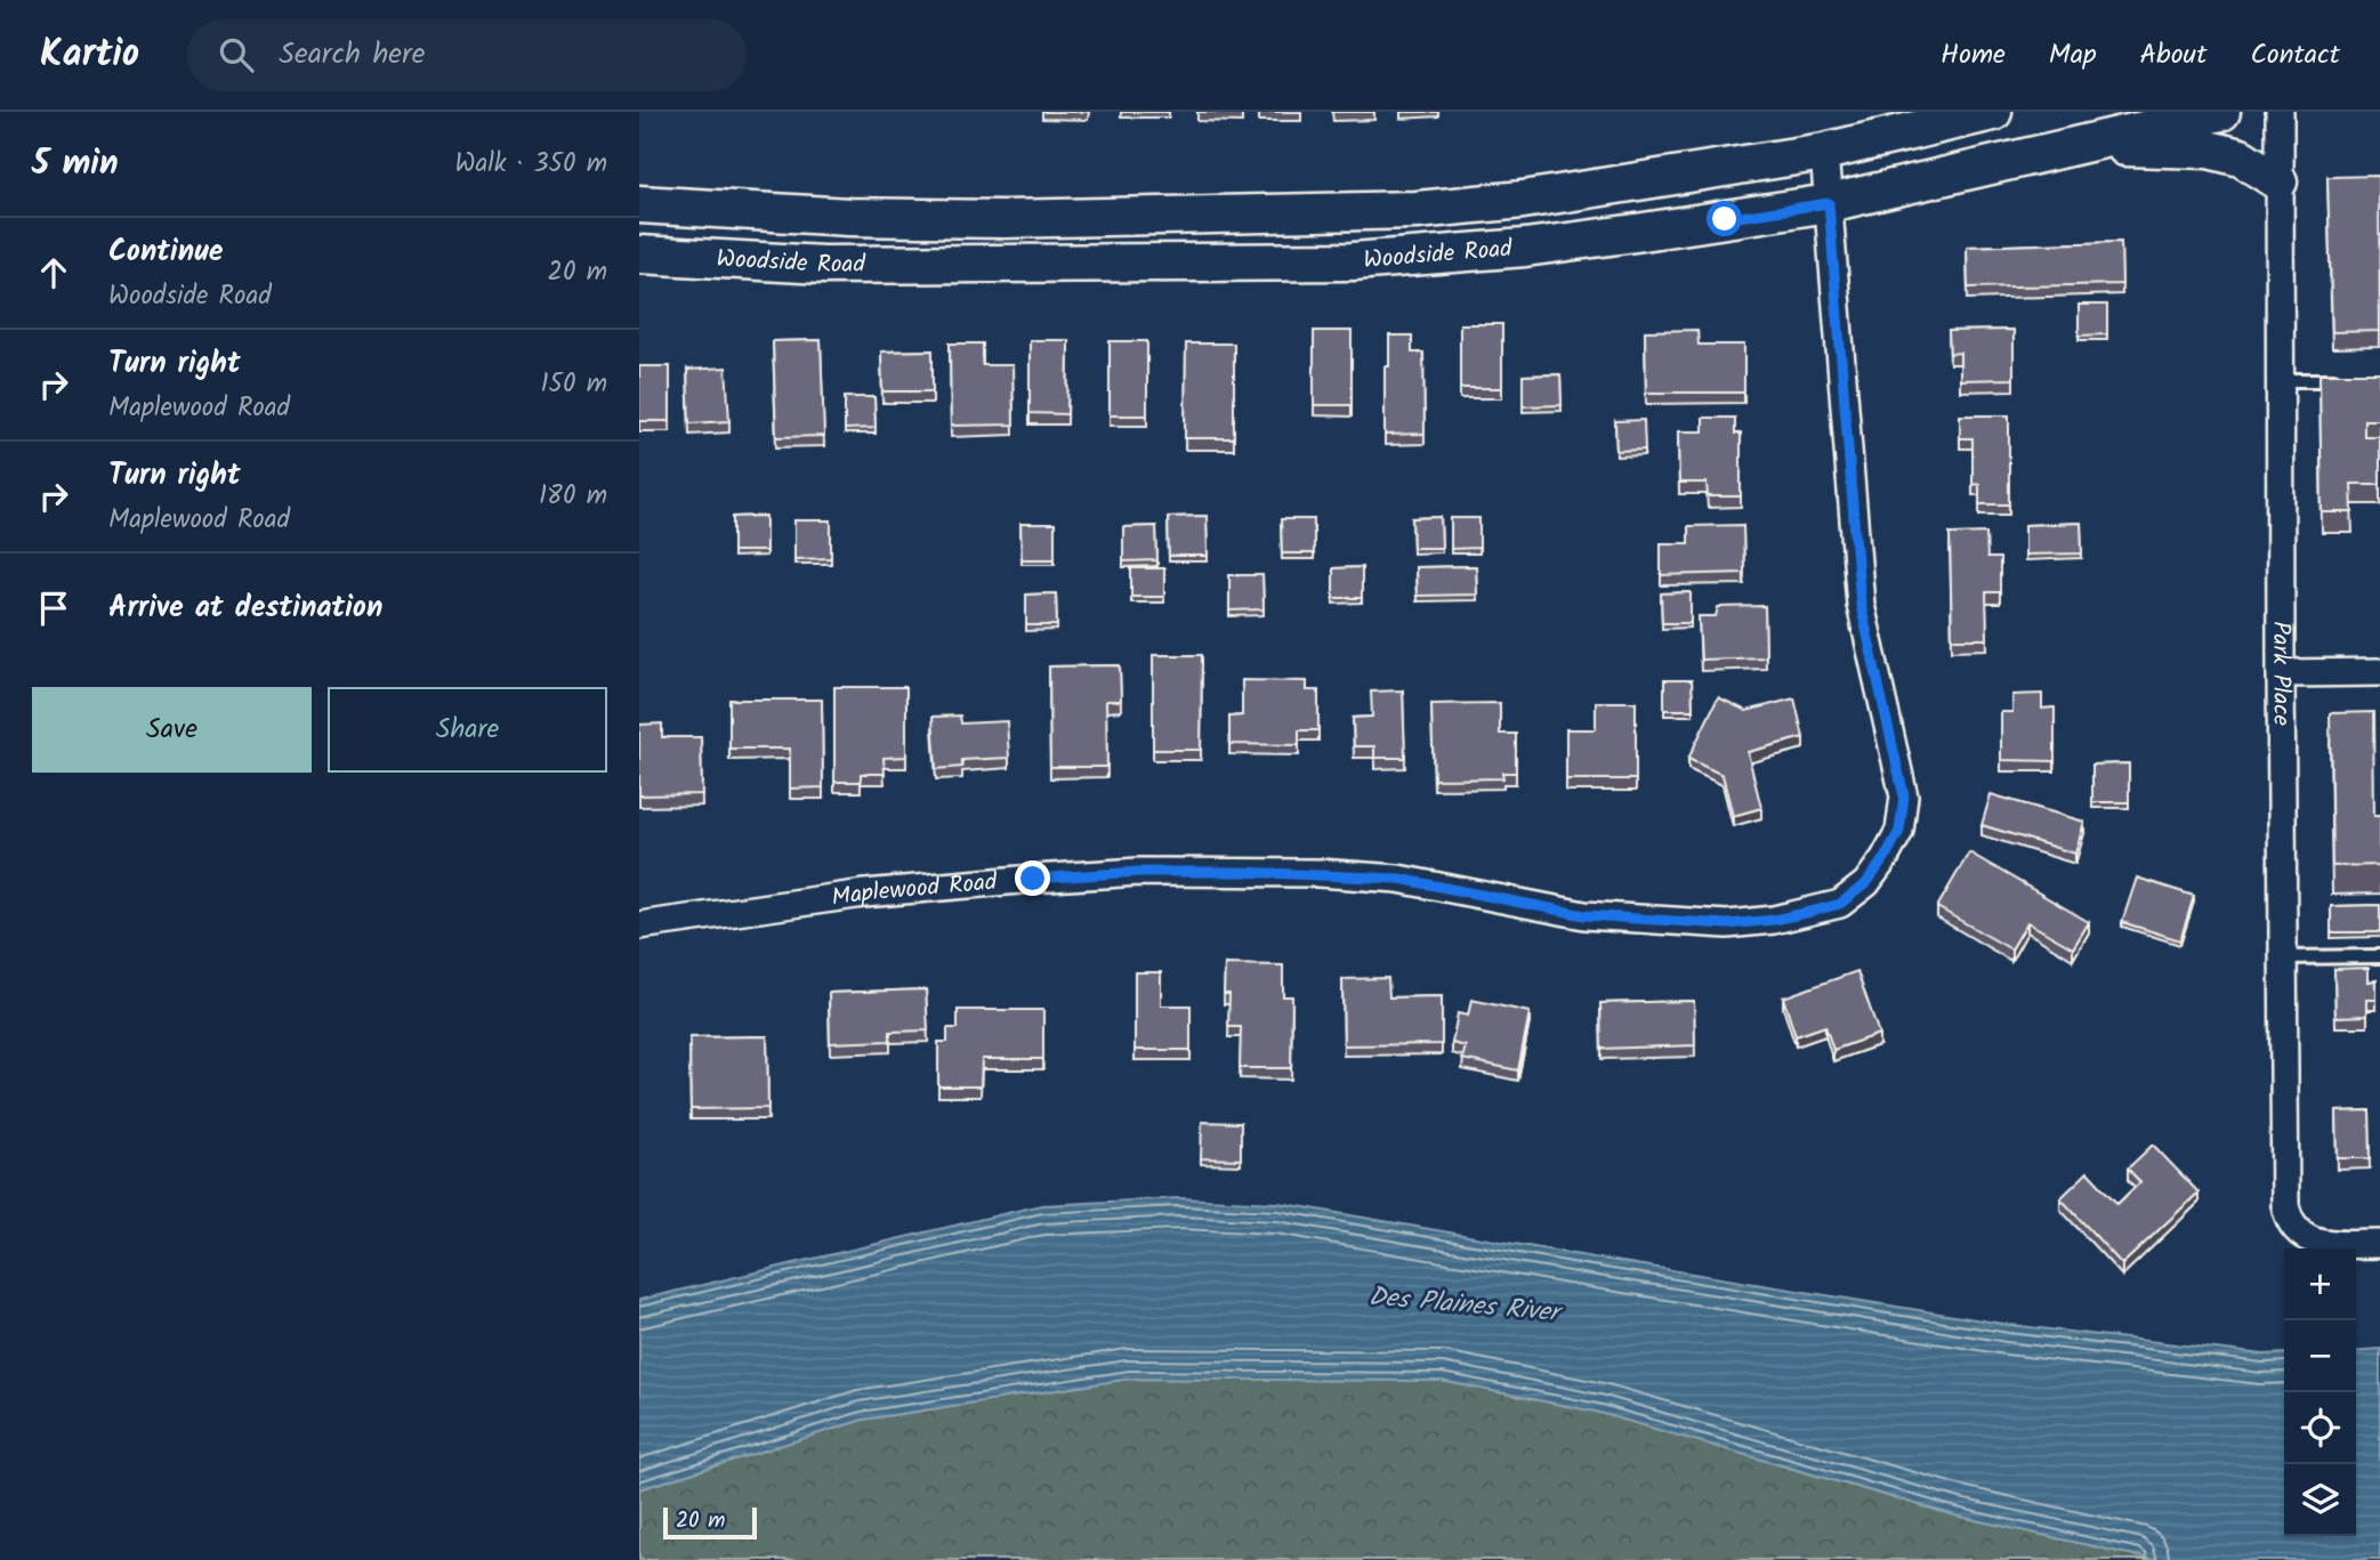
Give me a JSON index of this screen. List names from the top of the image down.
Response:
{
  "streets": {
    "street": ["Woodside Road", "Park Place", "Maplewood Road"]
  },
  "crossings": [
    ["Woodside Road", "Maplewood Road"]
  ],
  "water": ["Des Plaines River"],
  "scale_bar": "20 m",
  "page": {
    "header": "Kartio",
    "search": "Search here",
    "nav": [
      "Home",
      "Map",
      "About",
      "Contact"
    ],
    "heading": ["5 min", "Walk · 350 m"],
    "list": [
      ["Continue", "Woodside Road", "20 m"],
      ["Turn right", "Maplewood Road", "150 m"],
      ["Turn right", "Maplewood Road", "180 m"],
      "Arrive at destination"
    ],
    "buttons": ["Save", "Share"],
    "map_buttons": ["+", "−"],
    "scale": "20 m"
  }
}
